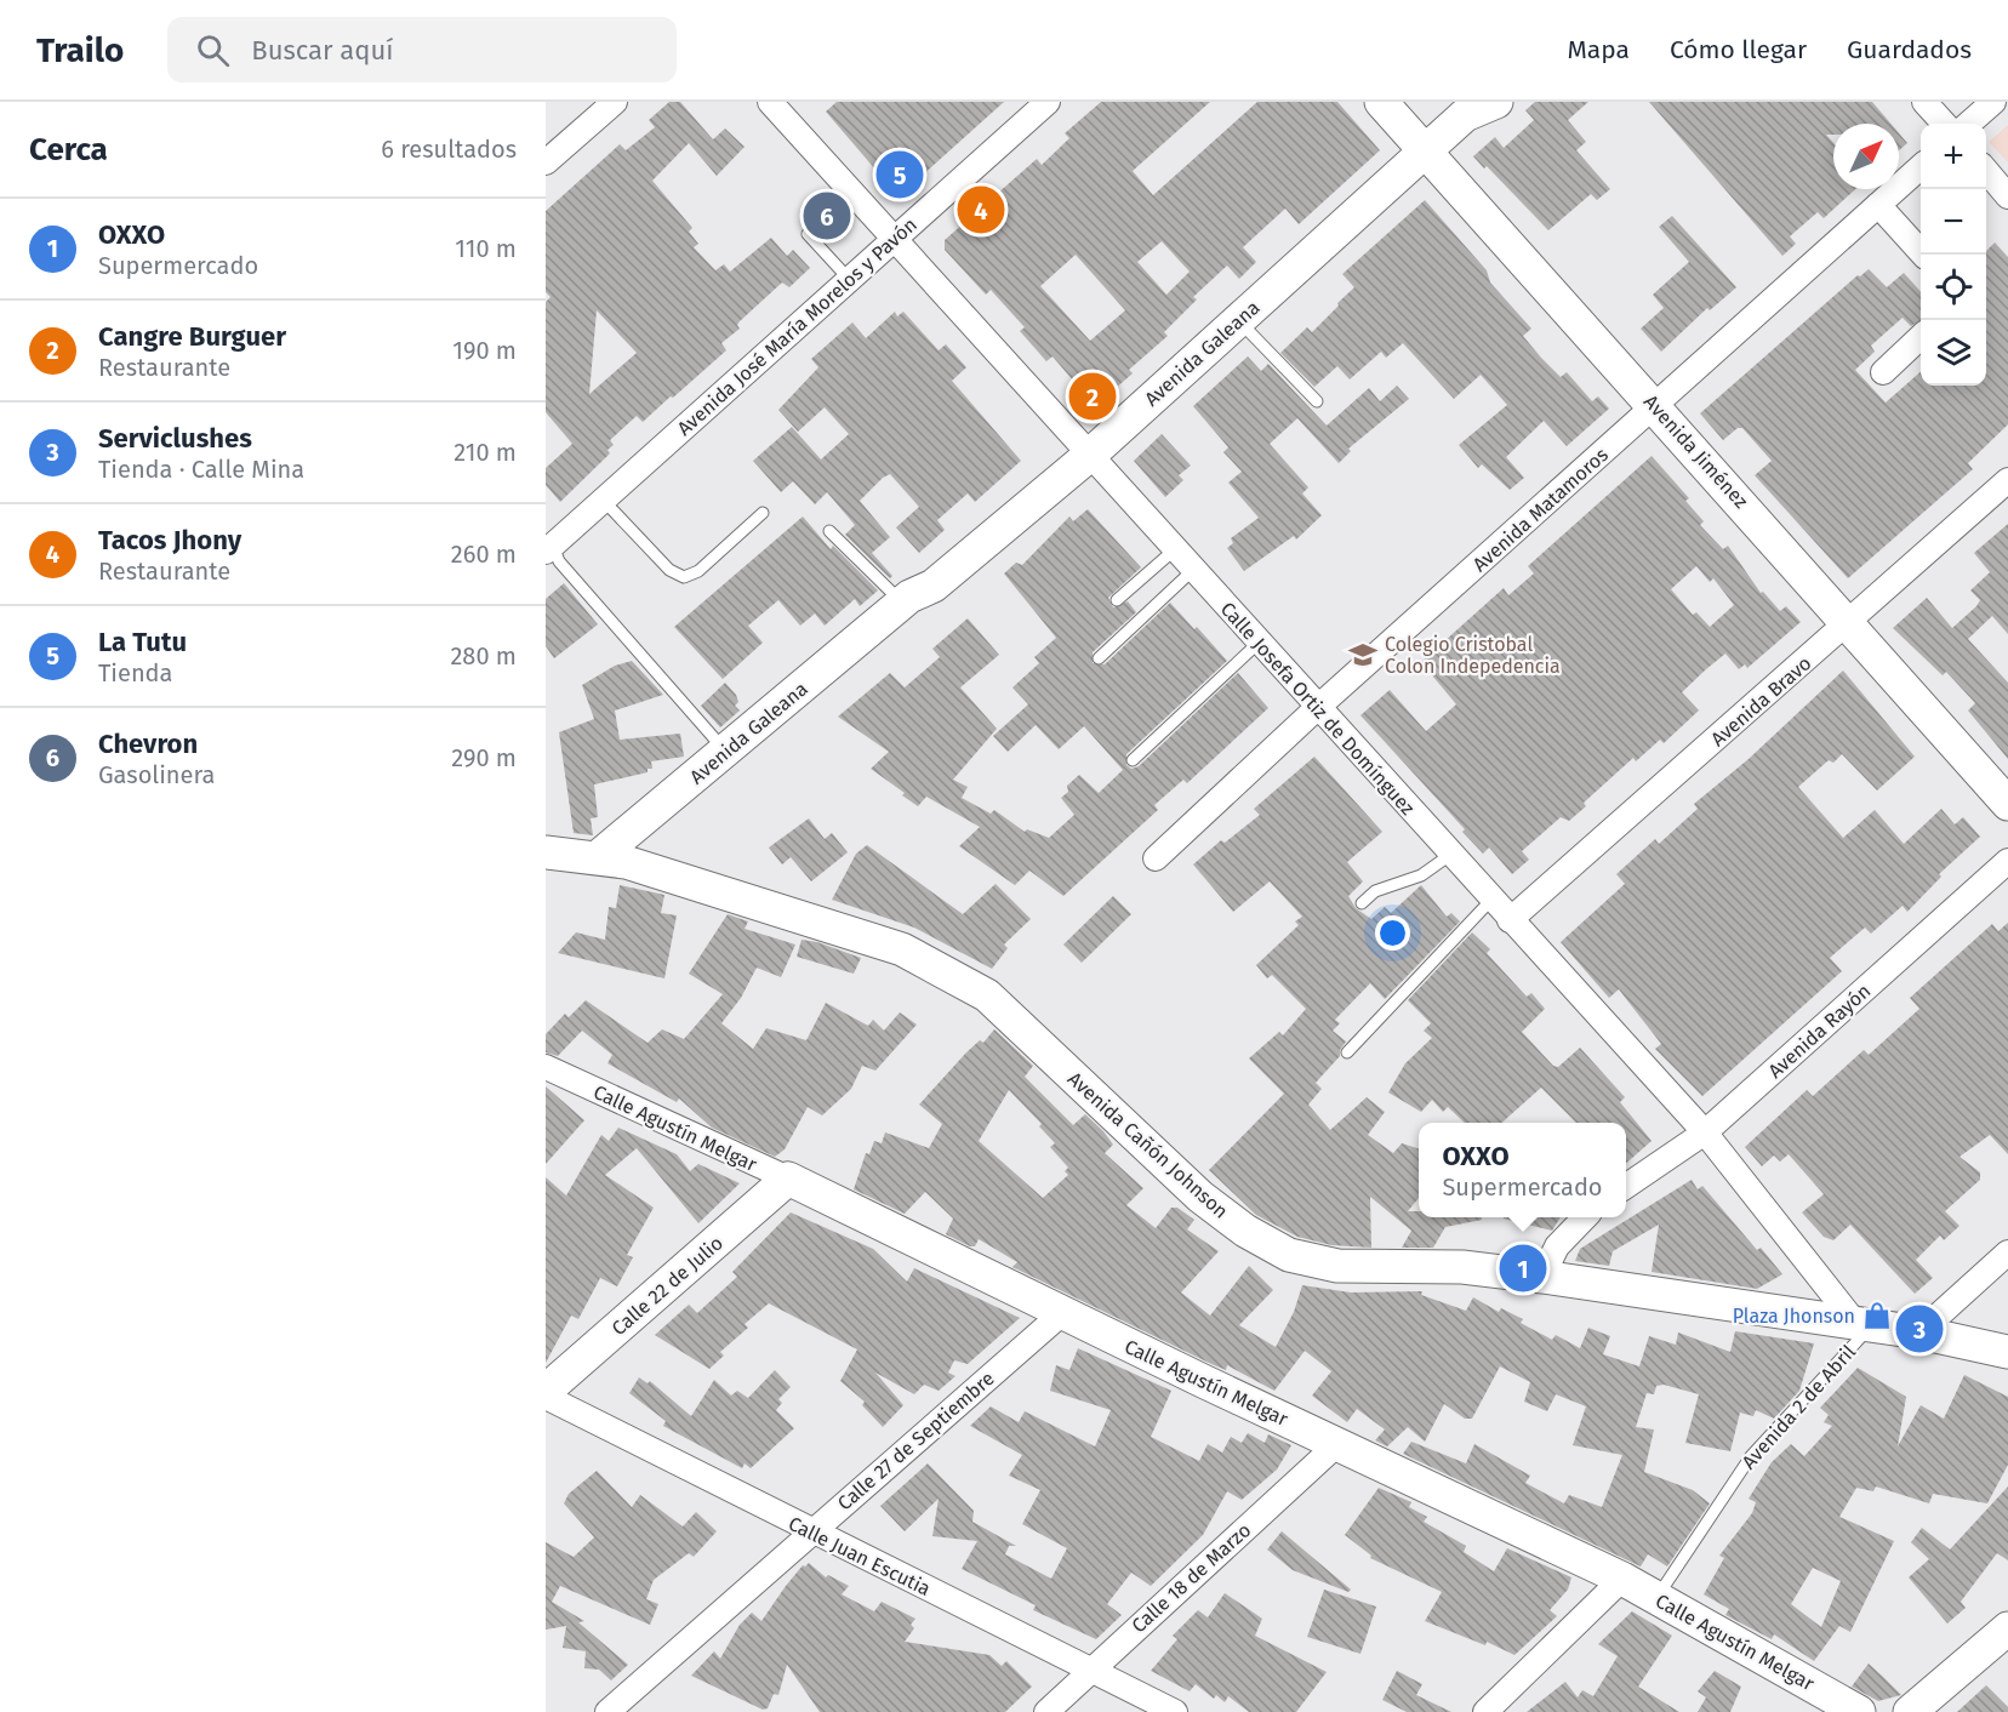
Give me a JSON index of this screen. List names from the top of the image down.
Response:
{
  "streets": {
    "street": [
      "Avenida José María Morelos y Pavón",
      "Avenida Galeana",
      "Avenida Jiménez",
      "Avenida Matamoros",
      "Avenida Bravo",
      "Calle Josefa Ortiz de Domínguez",
      "Avenida Rayón",
      "Calle Agustín Melgar",
      "Avenida Cañón Johnson",
      "Calle 22 de Julio",
      "Calle 27 de Septiembre",
      "Calle Juan Escutia",
      "Calle 18 de Marzo"
    ],
    "lane": ["Avenida 2 de Abril"]
  },
  "crossings": [
    ["Avenida José María Morelos y Pavón", "Calle Josefa Ortiz de Domínguez"],
    ["Avenida Galeana", "Avenida Jiménez"],
    ["Avenida Galeana", "Calle Josefa Ortiz de Domínguez"],
    ["Avenida Galeana", "Avenida Cañón Johnson"],
    ["Avenida Jiménez", "Avenida Matamoros"],
    ["Avenida Jiménez", "Avenida Bravo"],
    ["Avenida Matamoros", "Calle Josefa Ortiz de Domínguez"],
    ["Avenida Bravo", "Calle Josefa Ortiz de Domínguez"],
    ["Calle Josefa Ortiz de Domínguez", "Avenida Rayón"],
    ["Calle Josefa Ortiz de Domínguez", "Avenida Cañón Johnson"],
    ["Calle Josefa Ortiz de Domínguez", "Avenida 2 de Abril"],
    ["Calle Agustín Melgar", "Calle 22 de Julio"],
    ["Calle Agustín Melgar", "Avenida 2 de Abril"],
    ["Calle Agustín Melgar", "Calle 27 de Septiembre"],
    ["Calle Agustín Melgar", "Calle 18 de Marzo"],
    ["Avenida Cañón Johnson", "Avenida 2 de Abril"],
    ["Calle 27 de Septiembre", "Calle Juan Escutia"],
    ["Calle Juan Escutia", "Calle 18 de Marzo"]
  ],
  "places": {
    "school or university": ["Colegio Cristobal Colon Indepedencia"],
    "shop": ["Plaza Jhonson"]
  },
  "north": "top right",
  "page": {
    "header": "Trailo",
    "search": "Buscar aquí",
    "nav": ["Mapa", "Cómo llegar", "Guardados"],
    "heading": ["Cerca", "6 resultados"],
    "map_buttons": ["+", "−"],
    "pins": [
      "5",
      "4",
      "6",
      "2",
      "1",
      "3"
    ],
    "list": [
      {
        "mark": "1",
        "name": "OXXO",
        "note": "Supermercado",
        "value": "110 m"
      },
      {
        "mark": "2",
        "name": "Cangre Burguer",
        "note": "Restaurante",
        "value": "190 m"
      },
      {
        "mark": "3",
        "name": "Serviclushes",
        "note": "Tienda · Calle Mina",
        "value": "210 m"
      },
      {
        "mark": "4",
        "name": "Tacos Jhony",
        "note": "Restaurante",
        "value": "260 m"
      },
      {
        "mark": "5",
        "name": "La Tutu",
        "note": "Tienda",
        "value": "280 m"
      },
      {
        "mark": "6",
        "name": "Chevron",
        "note": "Gasolinera",
        "value": "290 m"
      }
    ],
    "popup": ["OXXO", "Supermercado"]
  }
}
